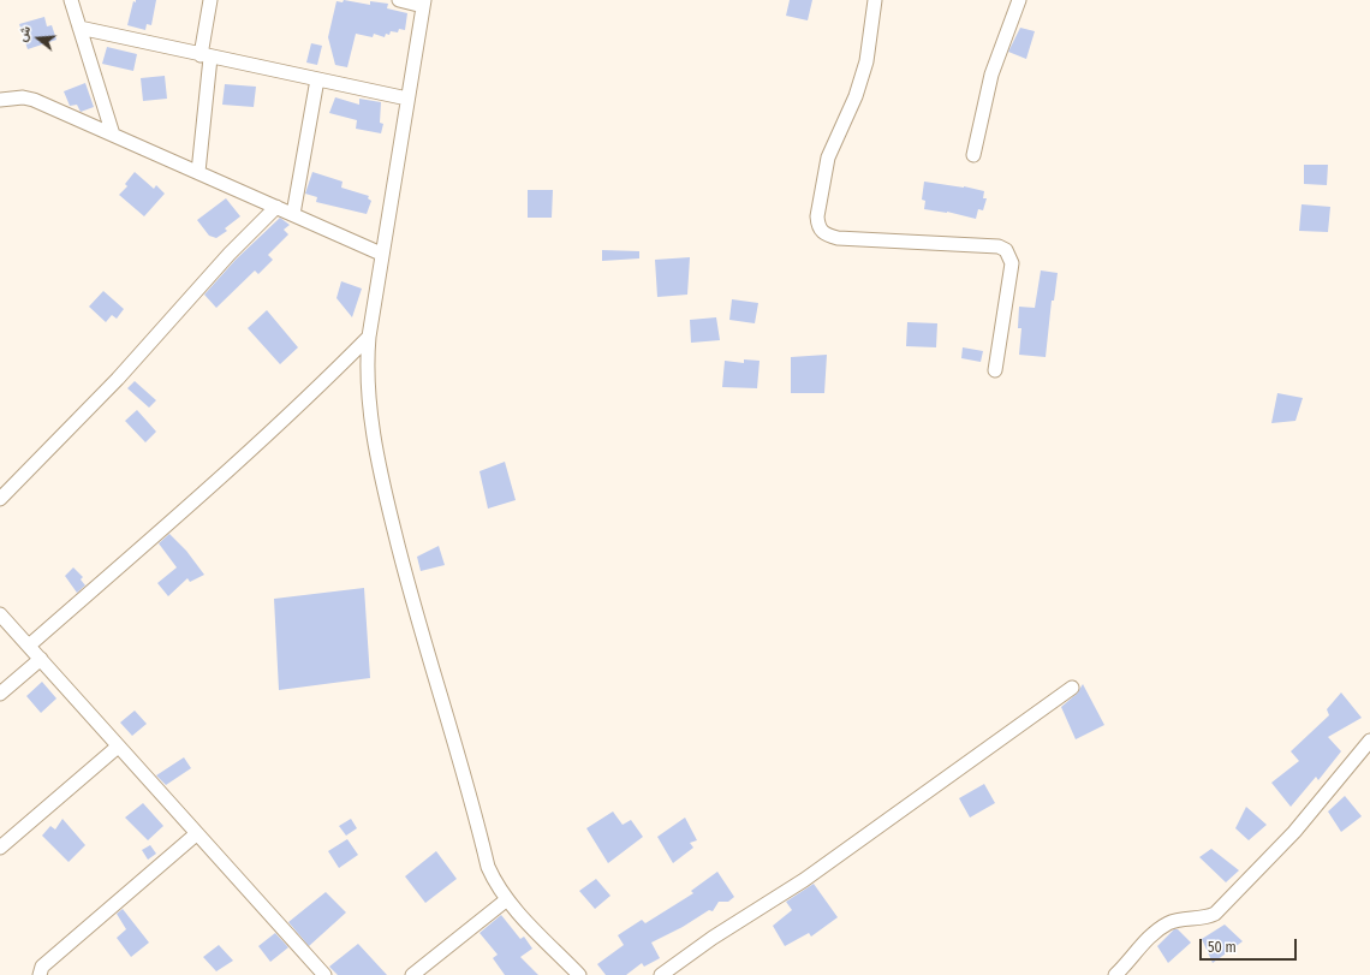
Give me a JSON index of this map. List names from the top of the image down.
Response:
{
  "scale_bar": "50 m",
  "north": "left"
}
